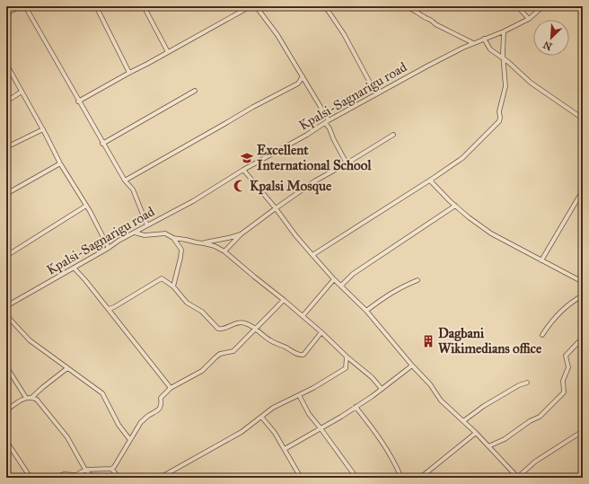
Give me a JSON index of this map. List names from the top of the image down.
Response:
{
  "streets": {
    "street": ["Kpalsi-Sagnarigu road"]
  },
  "places": {
    "school or university": ["Excellent International School"],
    "mosque": ["Kpalsi Mosque"],
    "building": ["Dagbani Wikimedians office"]
  },
  "north": "bottom left"
}
